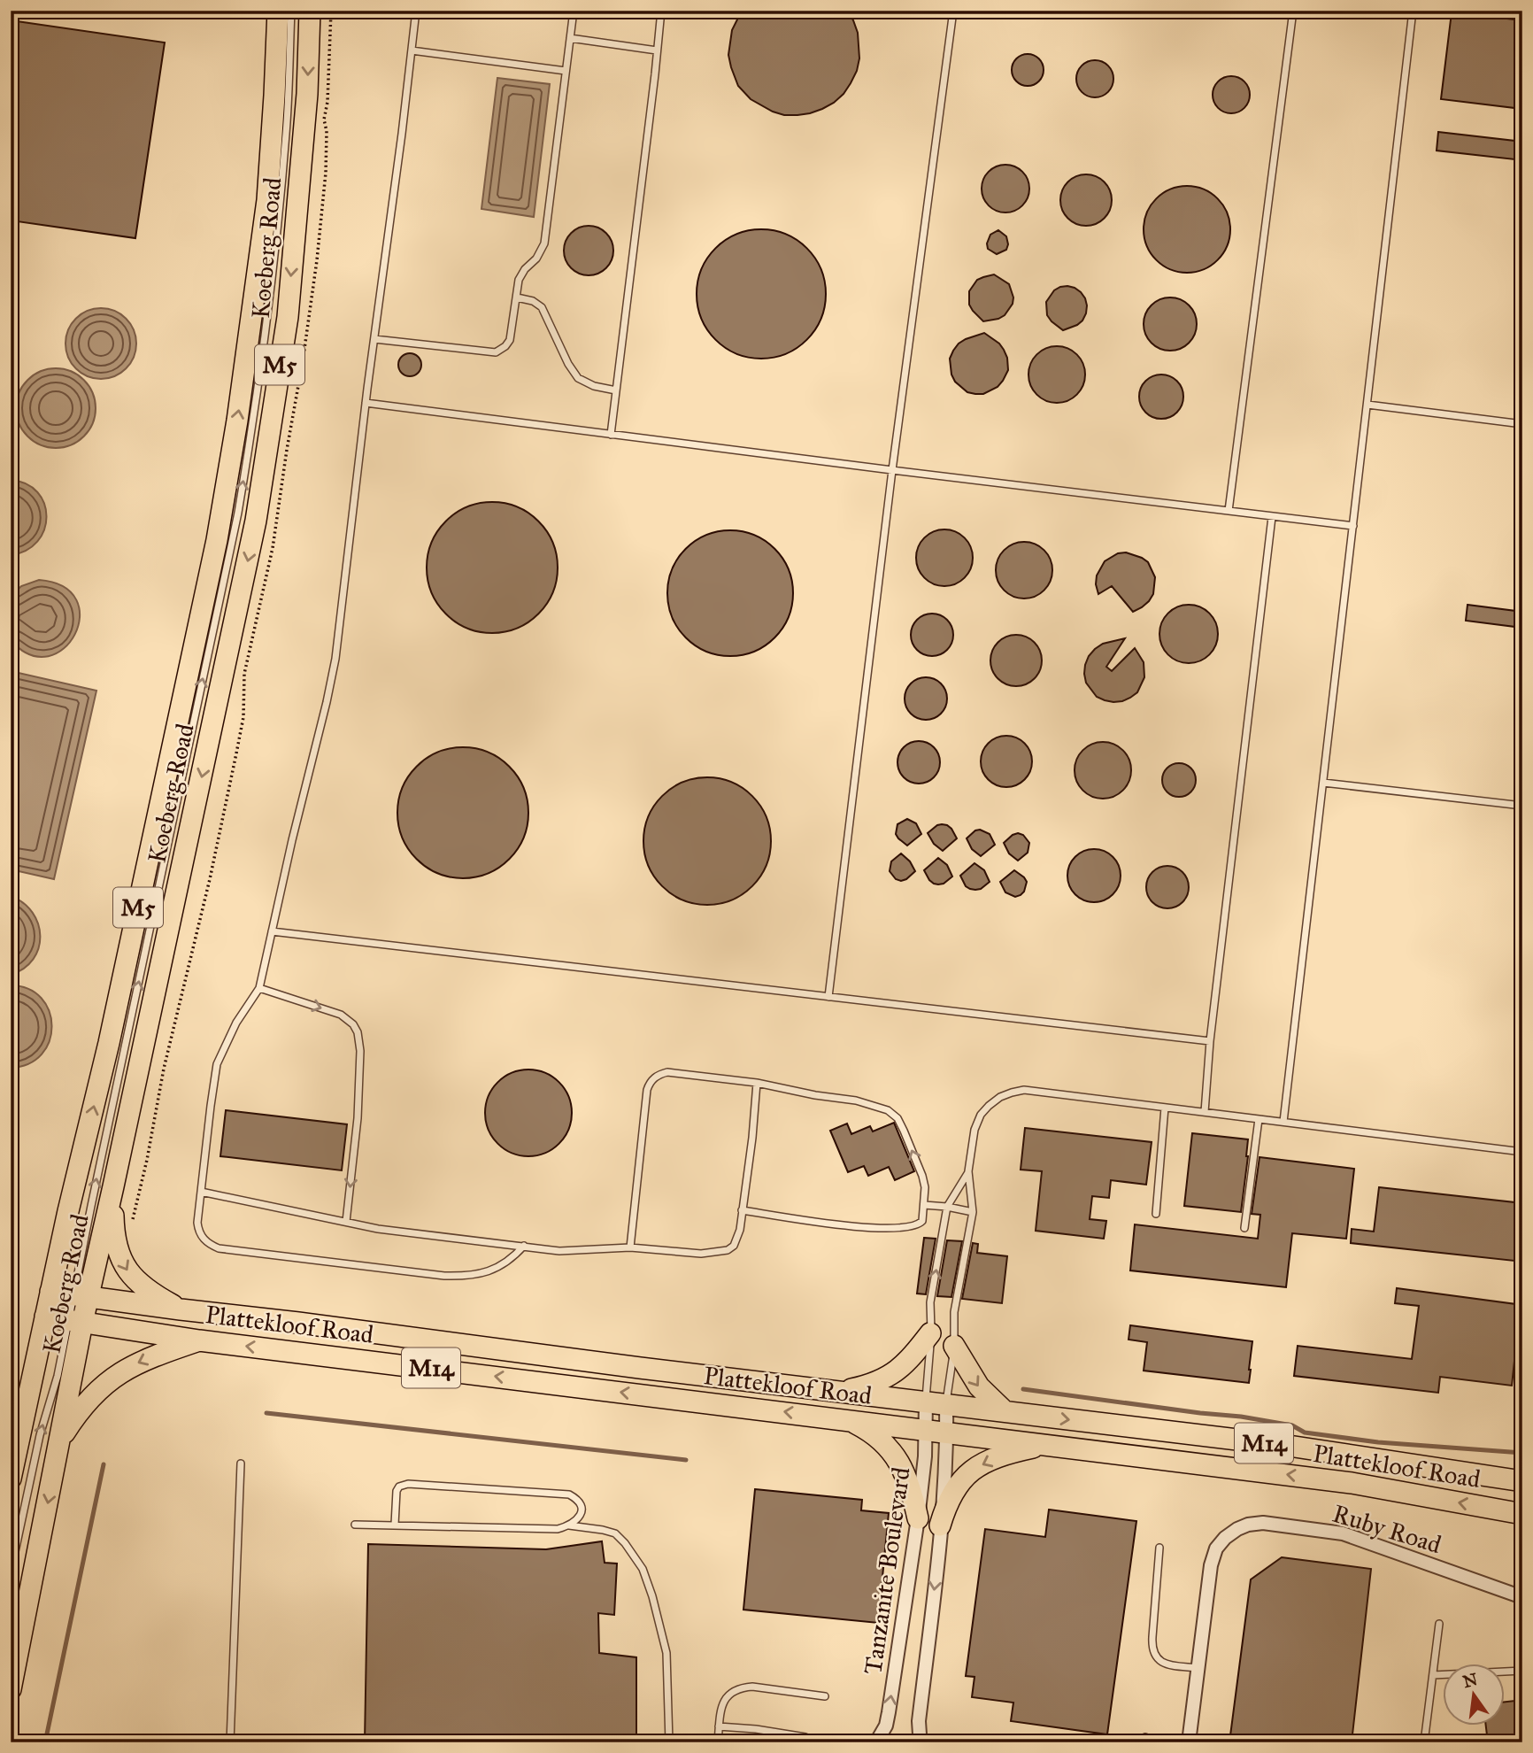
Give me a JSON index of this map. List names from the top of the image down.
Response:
{
  "streets": {
    "main road": [
      "Koeberg Road",
      "M5",
      "Plattekloof Road",
      "M14"
    ],
    "street": ["Ruby Road", "Tanzanite Boulevard"]
  },
  "crossings": [
    ["Koeberg Road", "Plattekloof Road"],
    ["Plattekloof Road", "Tanzanite Boulevard"]
  ],
  "north": "top"
}
